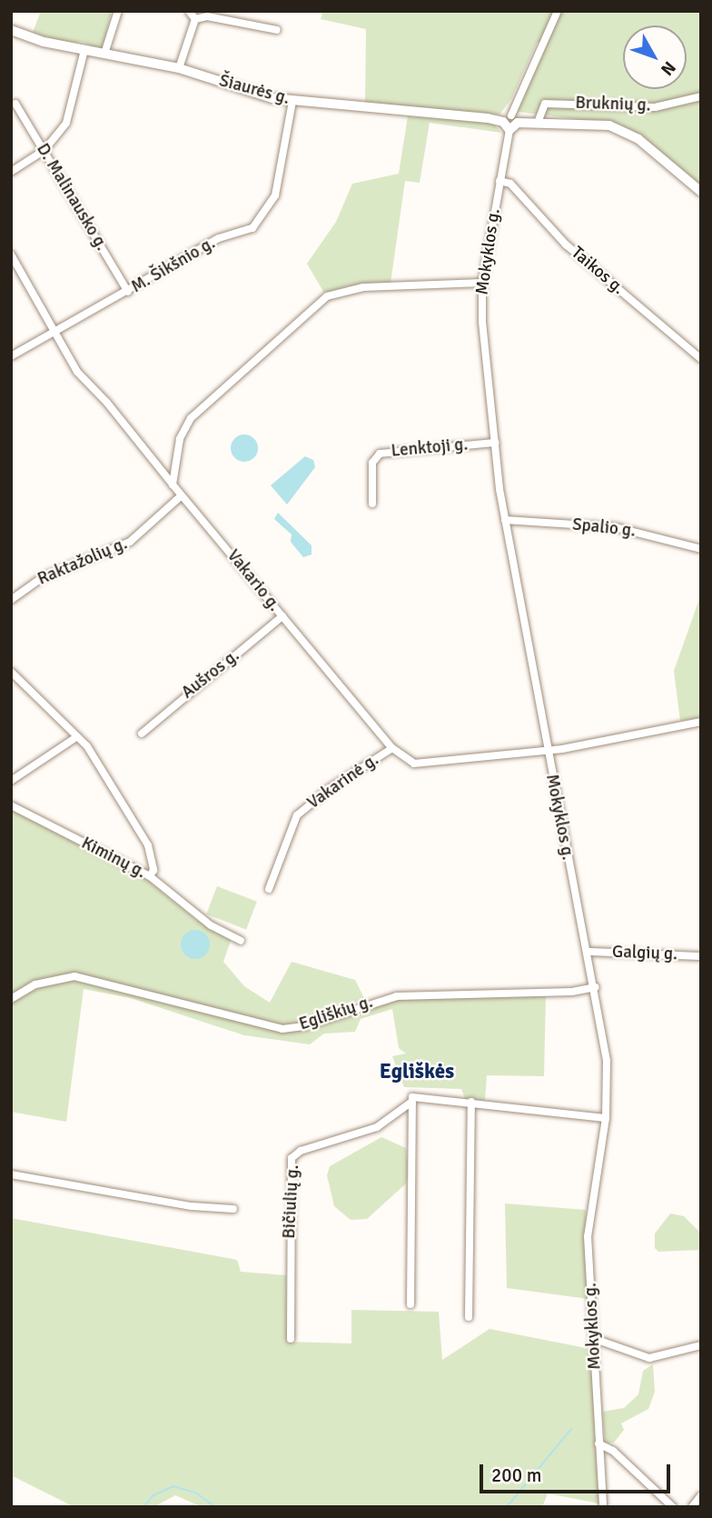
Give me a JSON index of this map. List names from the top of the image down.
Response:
{
  "streets": {
    "main road": ["Šiaurės g."],
    "street": [
      "Bruknių g.",
      "D. Malinausko g.",
      "Mokyklos g.",
      "M. Šikšnio g.",
      "Taikos g.",
      "Lenktoji g.",
      "Spalio g.",
      "Raktažolių g.",
      "Vakario g.",
      "Aušros g.",
      "Vakarinė g.",
      "Kiminų g.",
      "Galgių g.",
      "Egliškių g.",
      "Bičiulių g."
    ]
  },
  "crossings": [
    ["Šiaurės g.", "Bruknių g."],
    ["Šiaurės g.", "Mokyklos g."],
    ["Šiaurės g.", "M. Šikšnio g."],
    ["D. Malinausko g.", "M. Šikšnio g."],
    ["Mokyklos g.", "Taikos g."],
    ["Mokyklos g.", "Lenktoji g."],
    ["Mokyklos g.", "Spalio g."],
    ["Mokyklos g.", "Vakario g."],
    ["Mokyklos g.", "Galgių g."],
    ["Mokyklos g.", "Egliškių g."],
    ["M. Šikšnio g.", "Vakario g."],
    ["Raktažolių g.", "Vakario g."],
    ["Vakario g.", "Aušros g."],
    ["Vakario g.", "Vakarinė g."]
  ],
  "districts": ["Egliškės"],
  "scale_bar": "200 m",
  "north": "bottom right"
}
